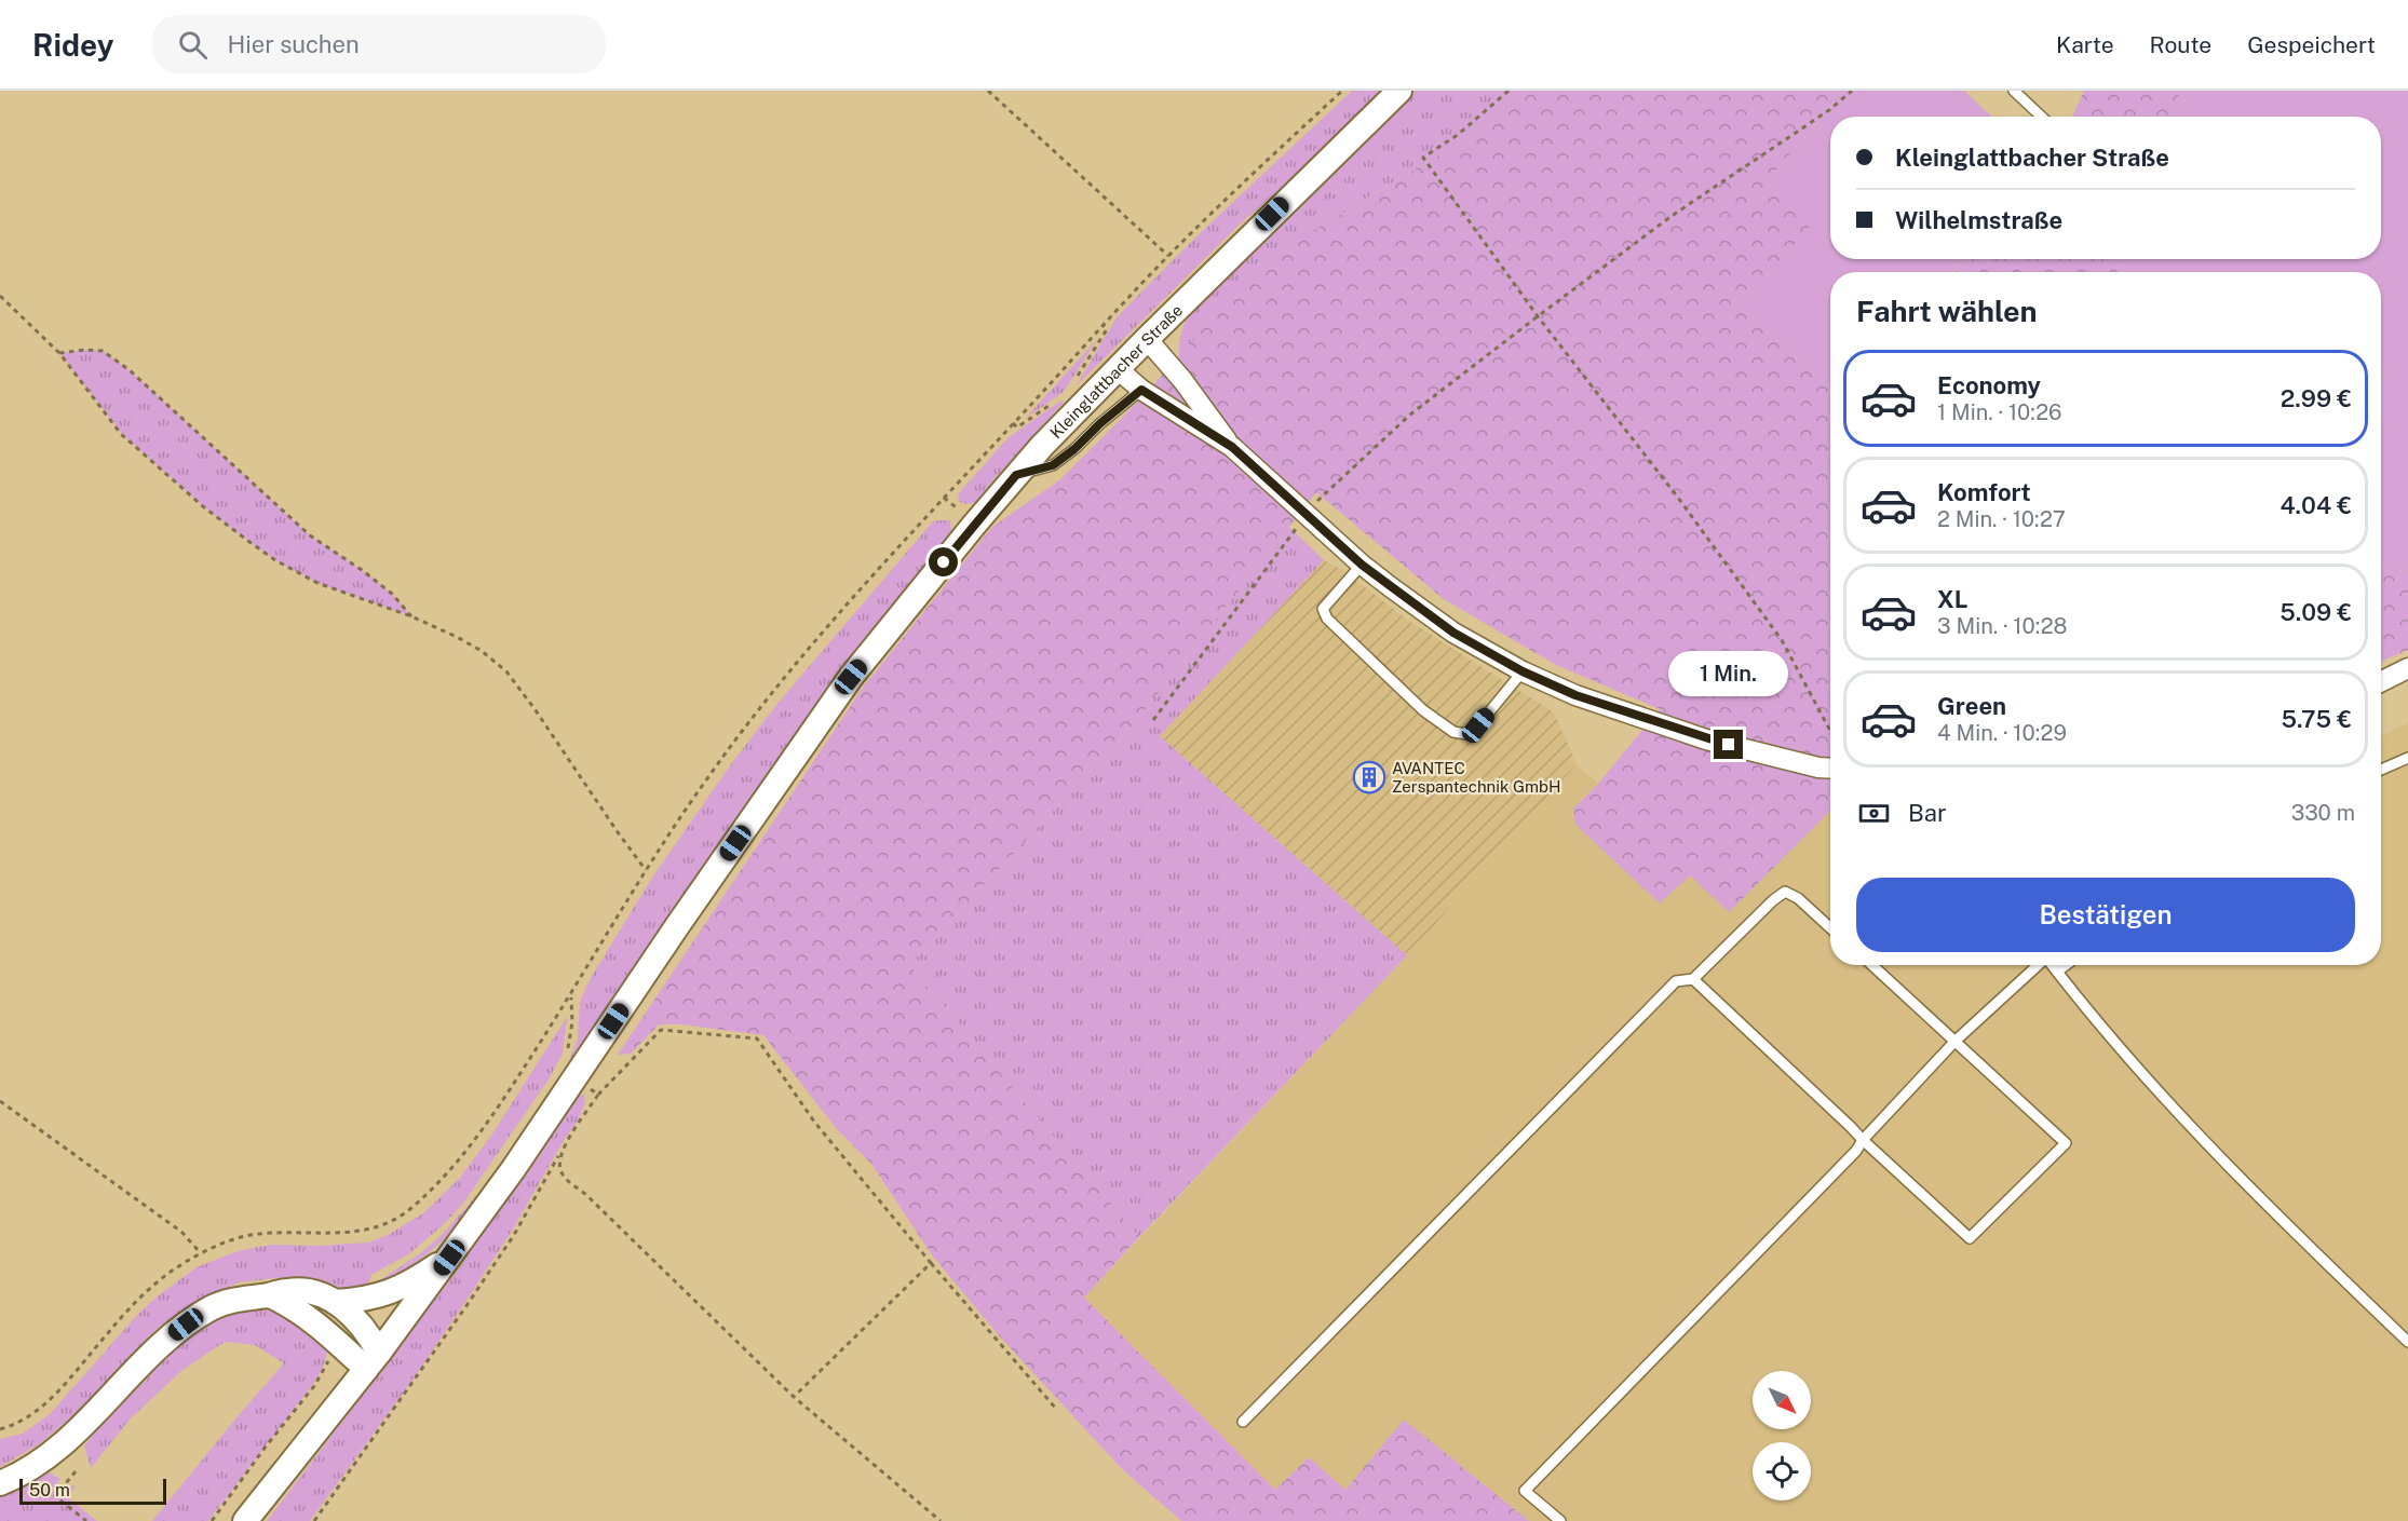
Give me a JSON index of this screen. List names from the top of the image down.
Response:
{
  "streets": {
    "street": ["Kleinglattbacher Straße"]
  },
  "places": {
    "building": ["AVANTEC Zerspantechnik GmbH"]
  },
  "scale_bar": "50 m",
  "north": "bottom right",
  "page": {
    "header": "Ridey",
    "search": "Hier suchen",
    "nav": ["Karte", "Route", "Gespeichert"],
    "banner": ["Kleinglattbacher Straße", "Wilhelmstraße"],
    "heading": "Fahrt wählen",
    "list": [
      {
        "name": "Economy",
        "note": "1 Min. · 10:26",
        "value": "2.99 €"
      },
      {
        "name": "Komfort",
        "note": "2 Min. · 10:27",
        "value": "4.04 €"
      },
      {
        "name": "XL",
        "note": "3 Min. · 10:28",
        "value": "5.09 €"
      },
      {
        "name": "Green",
        "note": "4 Min. · 10:29",
        "value": "5.75 €"
      }
    ],
    "bubble": "1 Min.",
    "pay": ["Bar", "330 m"],
    "buttons": "Bestätigen",
    "scale": "50 m"
  }
}
